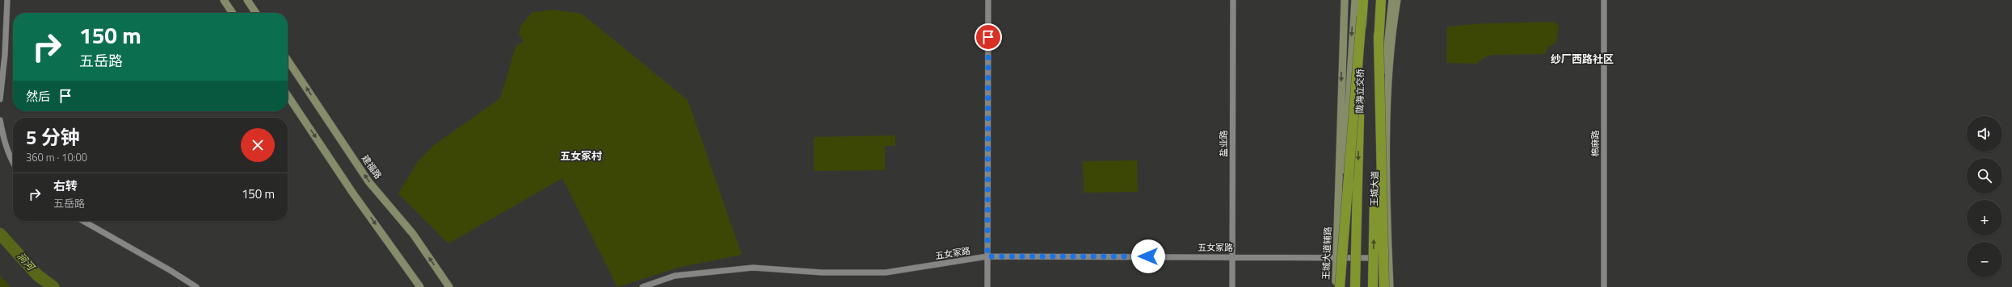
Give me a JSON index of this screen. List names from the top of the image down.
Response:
{
  "streets": {
    "highway": ["陇海立交桥", "王城大道"],
    "main road": ["建福路", "王城大道辅路"],
    "street": ["盐业路", "棉麻路", "五女冢路"]
  },
  "crossings": [
    ["陇海立交桥", "王城大道"],
    ["盐业路", "五女冢路"],
    ["五女冢路", "王城大道辅路"]
  ],
  "districts": ["纱厂西路社区", "五女冢村"],
  "water": ["涧河"],
  "page": {
    "turn": ["150 m", "五岳路"],
    "then": "然后",
    "map_buttons": ["+", "−"],
    "heading": ["5 分钟", "360 m · 10:00"],
    "list": [
      {
        "name": "右转",
        "note": "五岳路",
        "value": "150 m"
      }
    ]
  }
}
